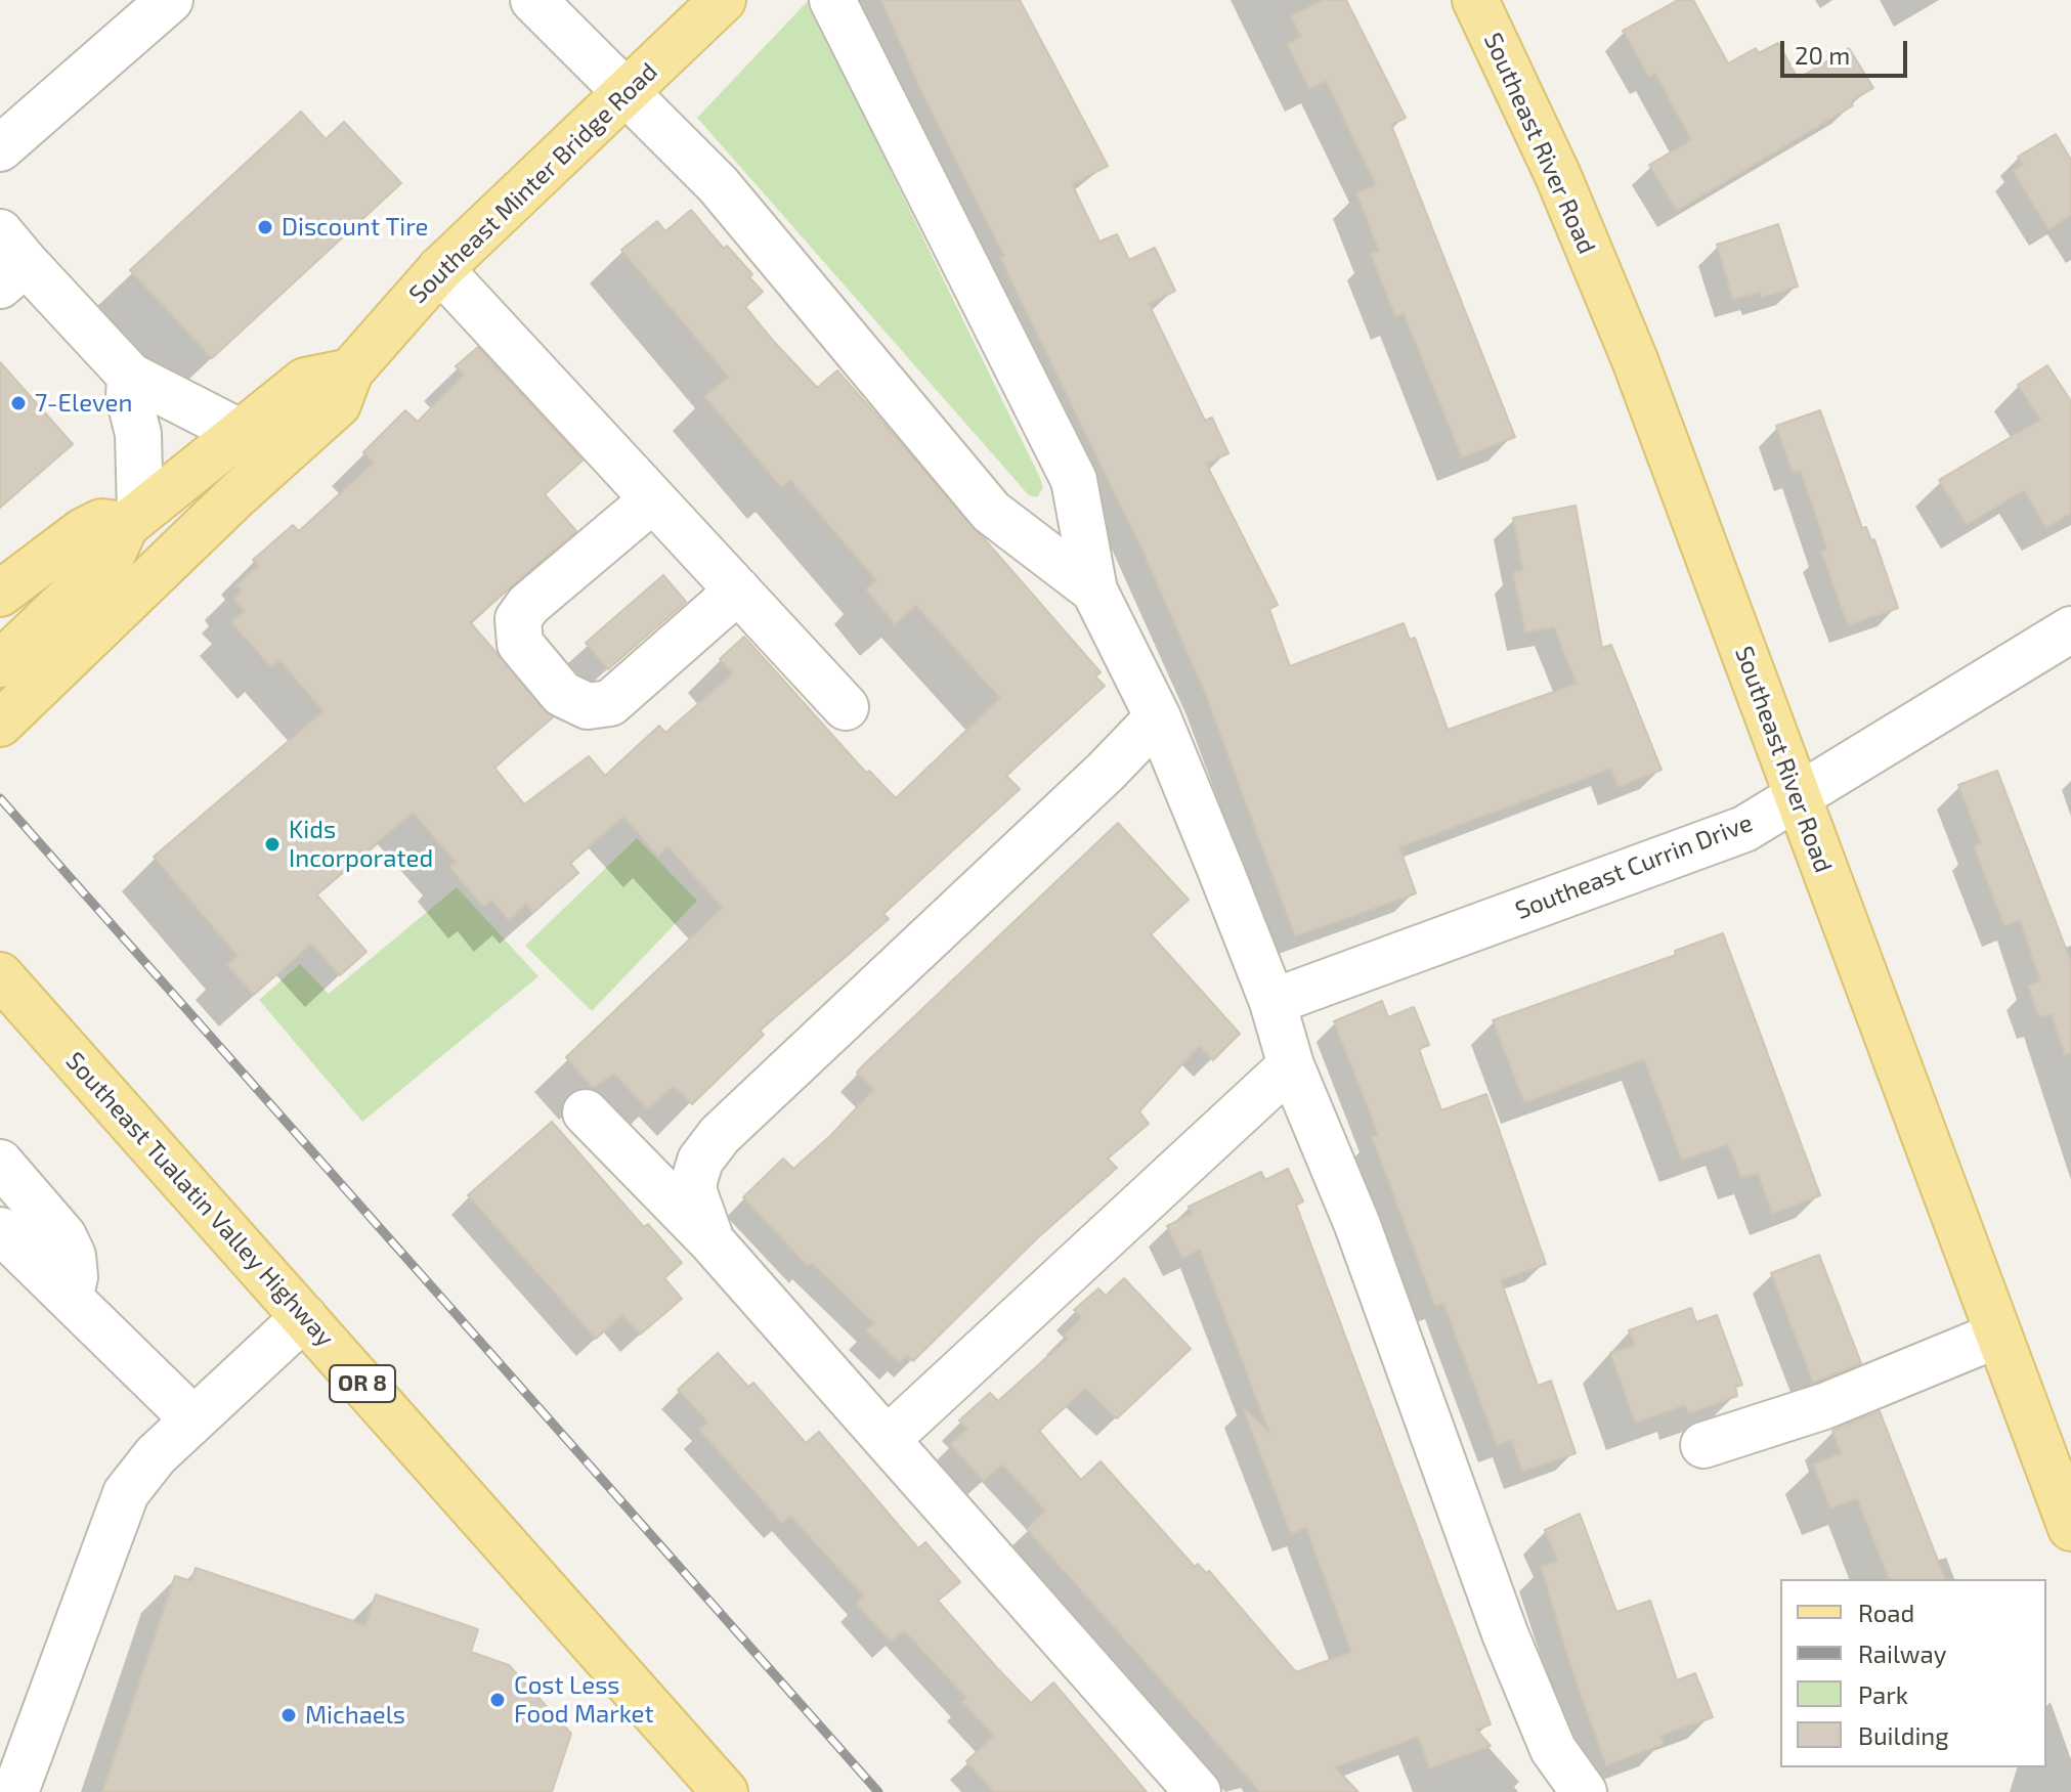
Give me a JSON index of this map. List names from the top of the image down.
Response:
{
  "streets": {
    "main road": [
      "Southeast River Road",
      "Southeast Minter Bridge Road",
      "Southeast Tualatin Valley Highway",
      "OR 8"
    ],
    "street": ["Southeast Currin Drive"]
  },
  "crossings": [
    ["Southeast River Road", "Southeast Currin Drive"]
  ],
  "places": [
    "Discount Tire",
    "7-Eleven",
    "Kids Incorporated",
    "Cost Less Food Market",
    "Michaels"
  ],
  "legend": [
    "Road",
    "Railway",
    "Park",
    "Building"
  ],
  "scale_bar": "20 m"
}
